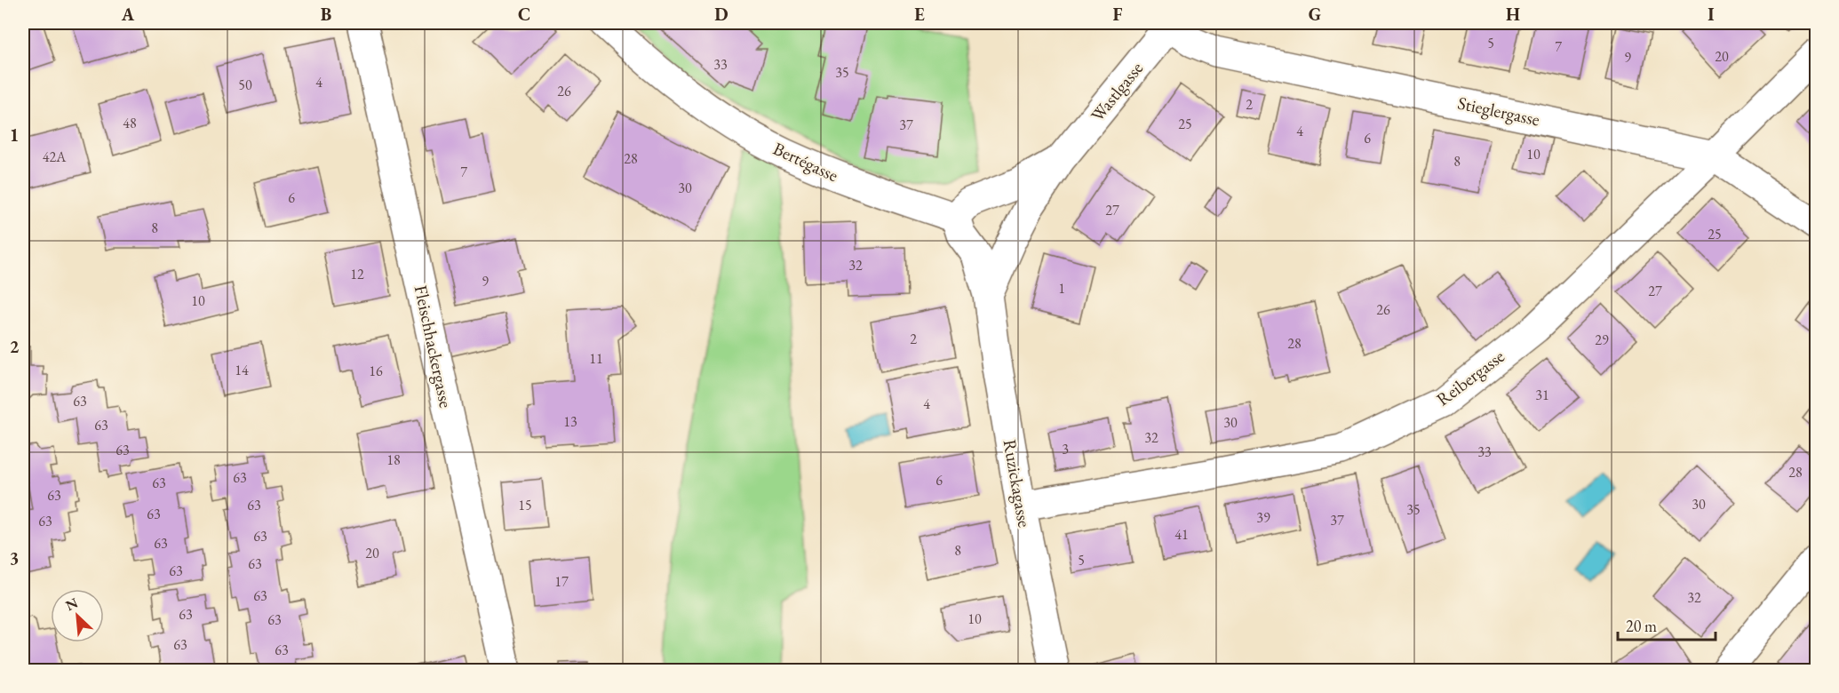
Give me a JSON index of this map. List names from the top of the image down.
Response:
{
  "streets": {
    "street": [
      "Wastlgasse",
      "Stieglergasse",
      "Bertégasse",
      "Fleischhackergasse",
      "Reibergasse",
      "Ruzickagasse"
    ]
  },
  "crossings": [
    ["Wastlgasse", "Stieglergasse"],
    ["Wastlgasse", "Bertégasse"],
    ["Wastlgasse", "Ruzickagasse"],
    ["Stieglergasse", "Reibergasse"],
    ["Reibergasse", "Ruzickagasse"]
  ],
  "house_numbers": [
    "5",
    "7",
    "20",
    "9",
    "33",
    "35",
    "4",
    "50",
    "26",
    "2",
    "48",
    "25",
    "37",
    "4",
    "6",
    "10",
    "42A",
    "28",
    "8",
    "7",
    "30",
    "6",
    "27",
    "8",
    "25",
    "32",
    "12",
    "9",
    "1",
    "27",
    "10",
    "26",
    "2",
    "29",
    "28",
    "11",
    "14",
    "16",
    "31",
    "63",
    "4",
    "13",
    "30",
    "63",
    "32",
    "3",
    "63",
    "33",
    "18",
    "28",
    "63",
    "6",
    "63",
    "63",
    "30",
    "63",
    "15",
    "35",
    "63",
    "39",
    "37",
    "63",
    "41",
    "63",
    "63",
    "8",
    "20",
    "5",
    "63",
    "63",
    "17",
    "63",
    "32",
    "63",
    "10",
    "63",
    "63",
    "63"
  ],
  "scale_bar": "20 m",
  "north": "top left",
  "grid": {
    "columns": [
      "A",
      "B",
      "C",
      "D",
      "E",
      "F",
      "G",
      "H",
      "I"
    ],
    "rows": ["1", "2", "3"]
  }
}
